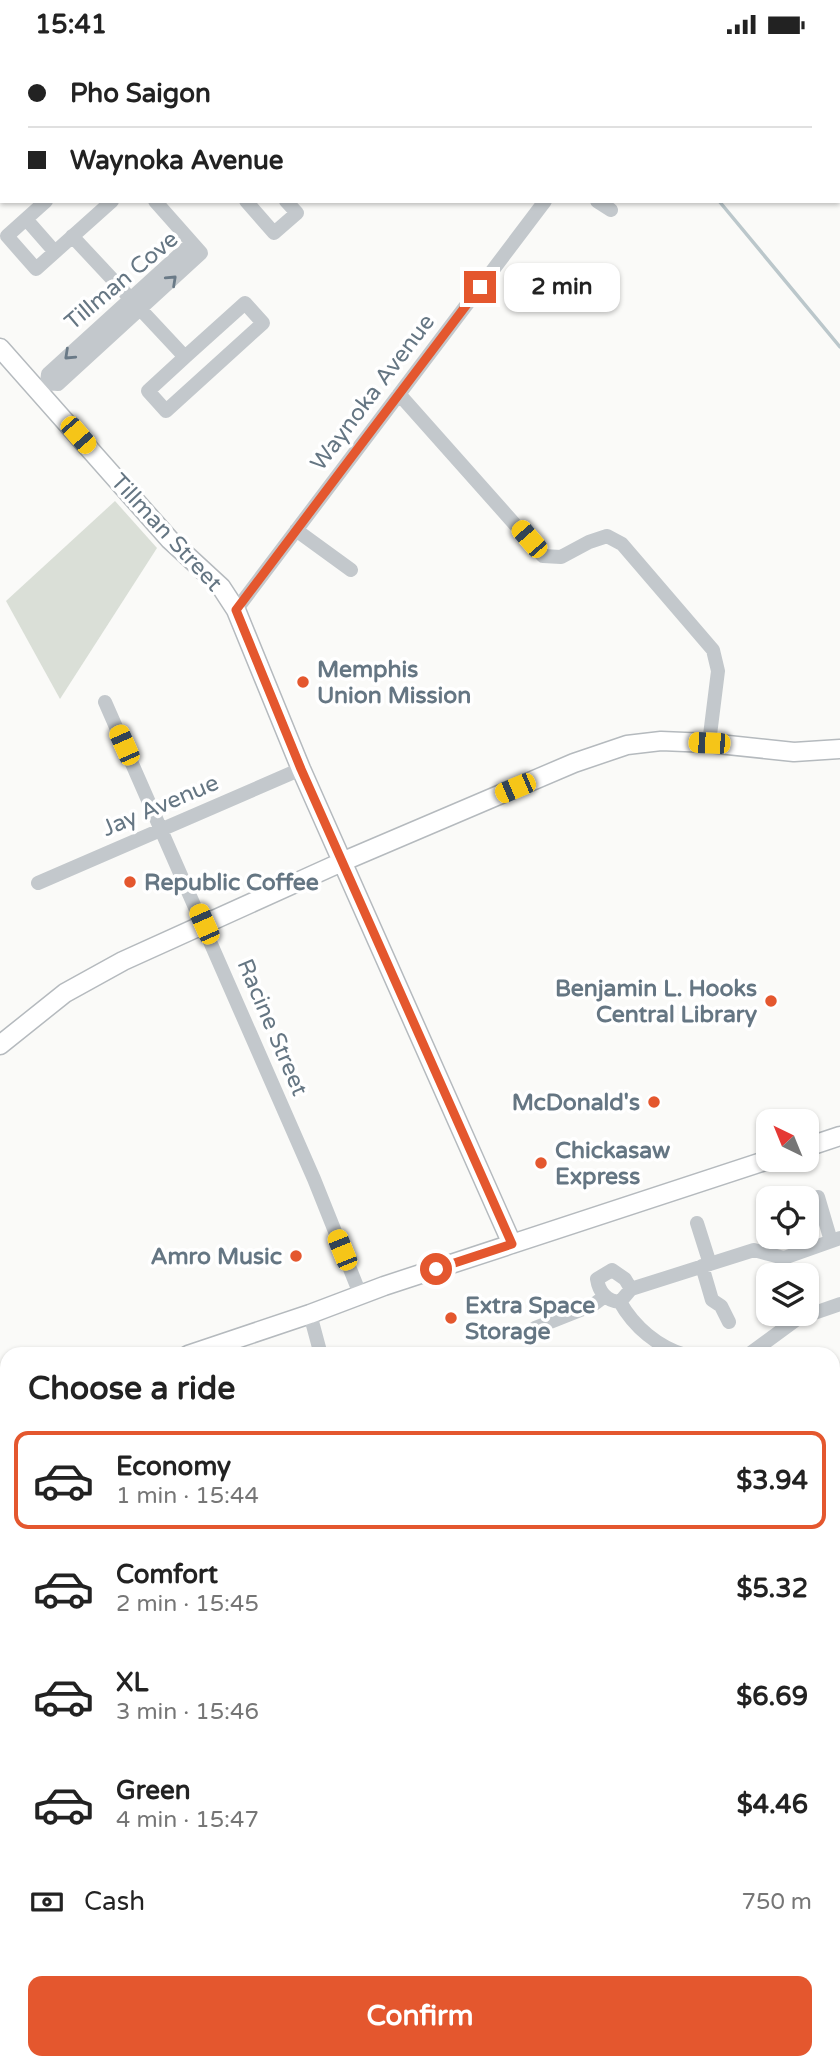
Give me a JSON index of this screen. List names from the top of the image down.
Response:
{
  "streets": {
    "main road": ["Tillman Street"],
    "street": [
      "Tillman Cove",
      "Waynoka Avenue",
      "Jay Avenue",
      "Racine Street"
    ]
  },
  "crossings": [
    ["Tillman Cove", "Tillman Street"],
    ["Waynoka Avenue", "Tillman Street"],
    ["Tillman Street", "Jay Avenue"],
    ["Jay Avenue", "Racine Street"]
  ],
  "places": [
    "Memphis Union Mission",
    "Republic Coffee",
    "Benjamin L. Hooks Central Library",
    "McDonald's",
    "Chickasaw Express",
    "Amro Music",
    "Extra Space Storage"
  ],
  "north": "top left",
  "page": {
    "status": "15:41",
    "banner": ["Pho Saigon", "Waynoka Avenue"],
    "bubble": "2 min",
    "heading": "Choose a ride",
    "list": [
      {
        "name": "Economy",
        "note": "1 min · 15:44",
        "value": "$3.94"
      },
      {
        "name": "Comfort",
        "note": "2 min · 15:45",
        "value": "$5.32"
      },
      {
        "name": "XL",
        "note": "3 min · 15:46",
        "value": "$6.69"
      },
      {
        "name": "Green",
        "note": "4 min · 15:47",
        "value": "$4.46"
      }
    ],
    "pay": ["Cash", "750 m"],
    "buttons": "Confirm"
  }
}
